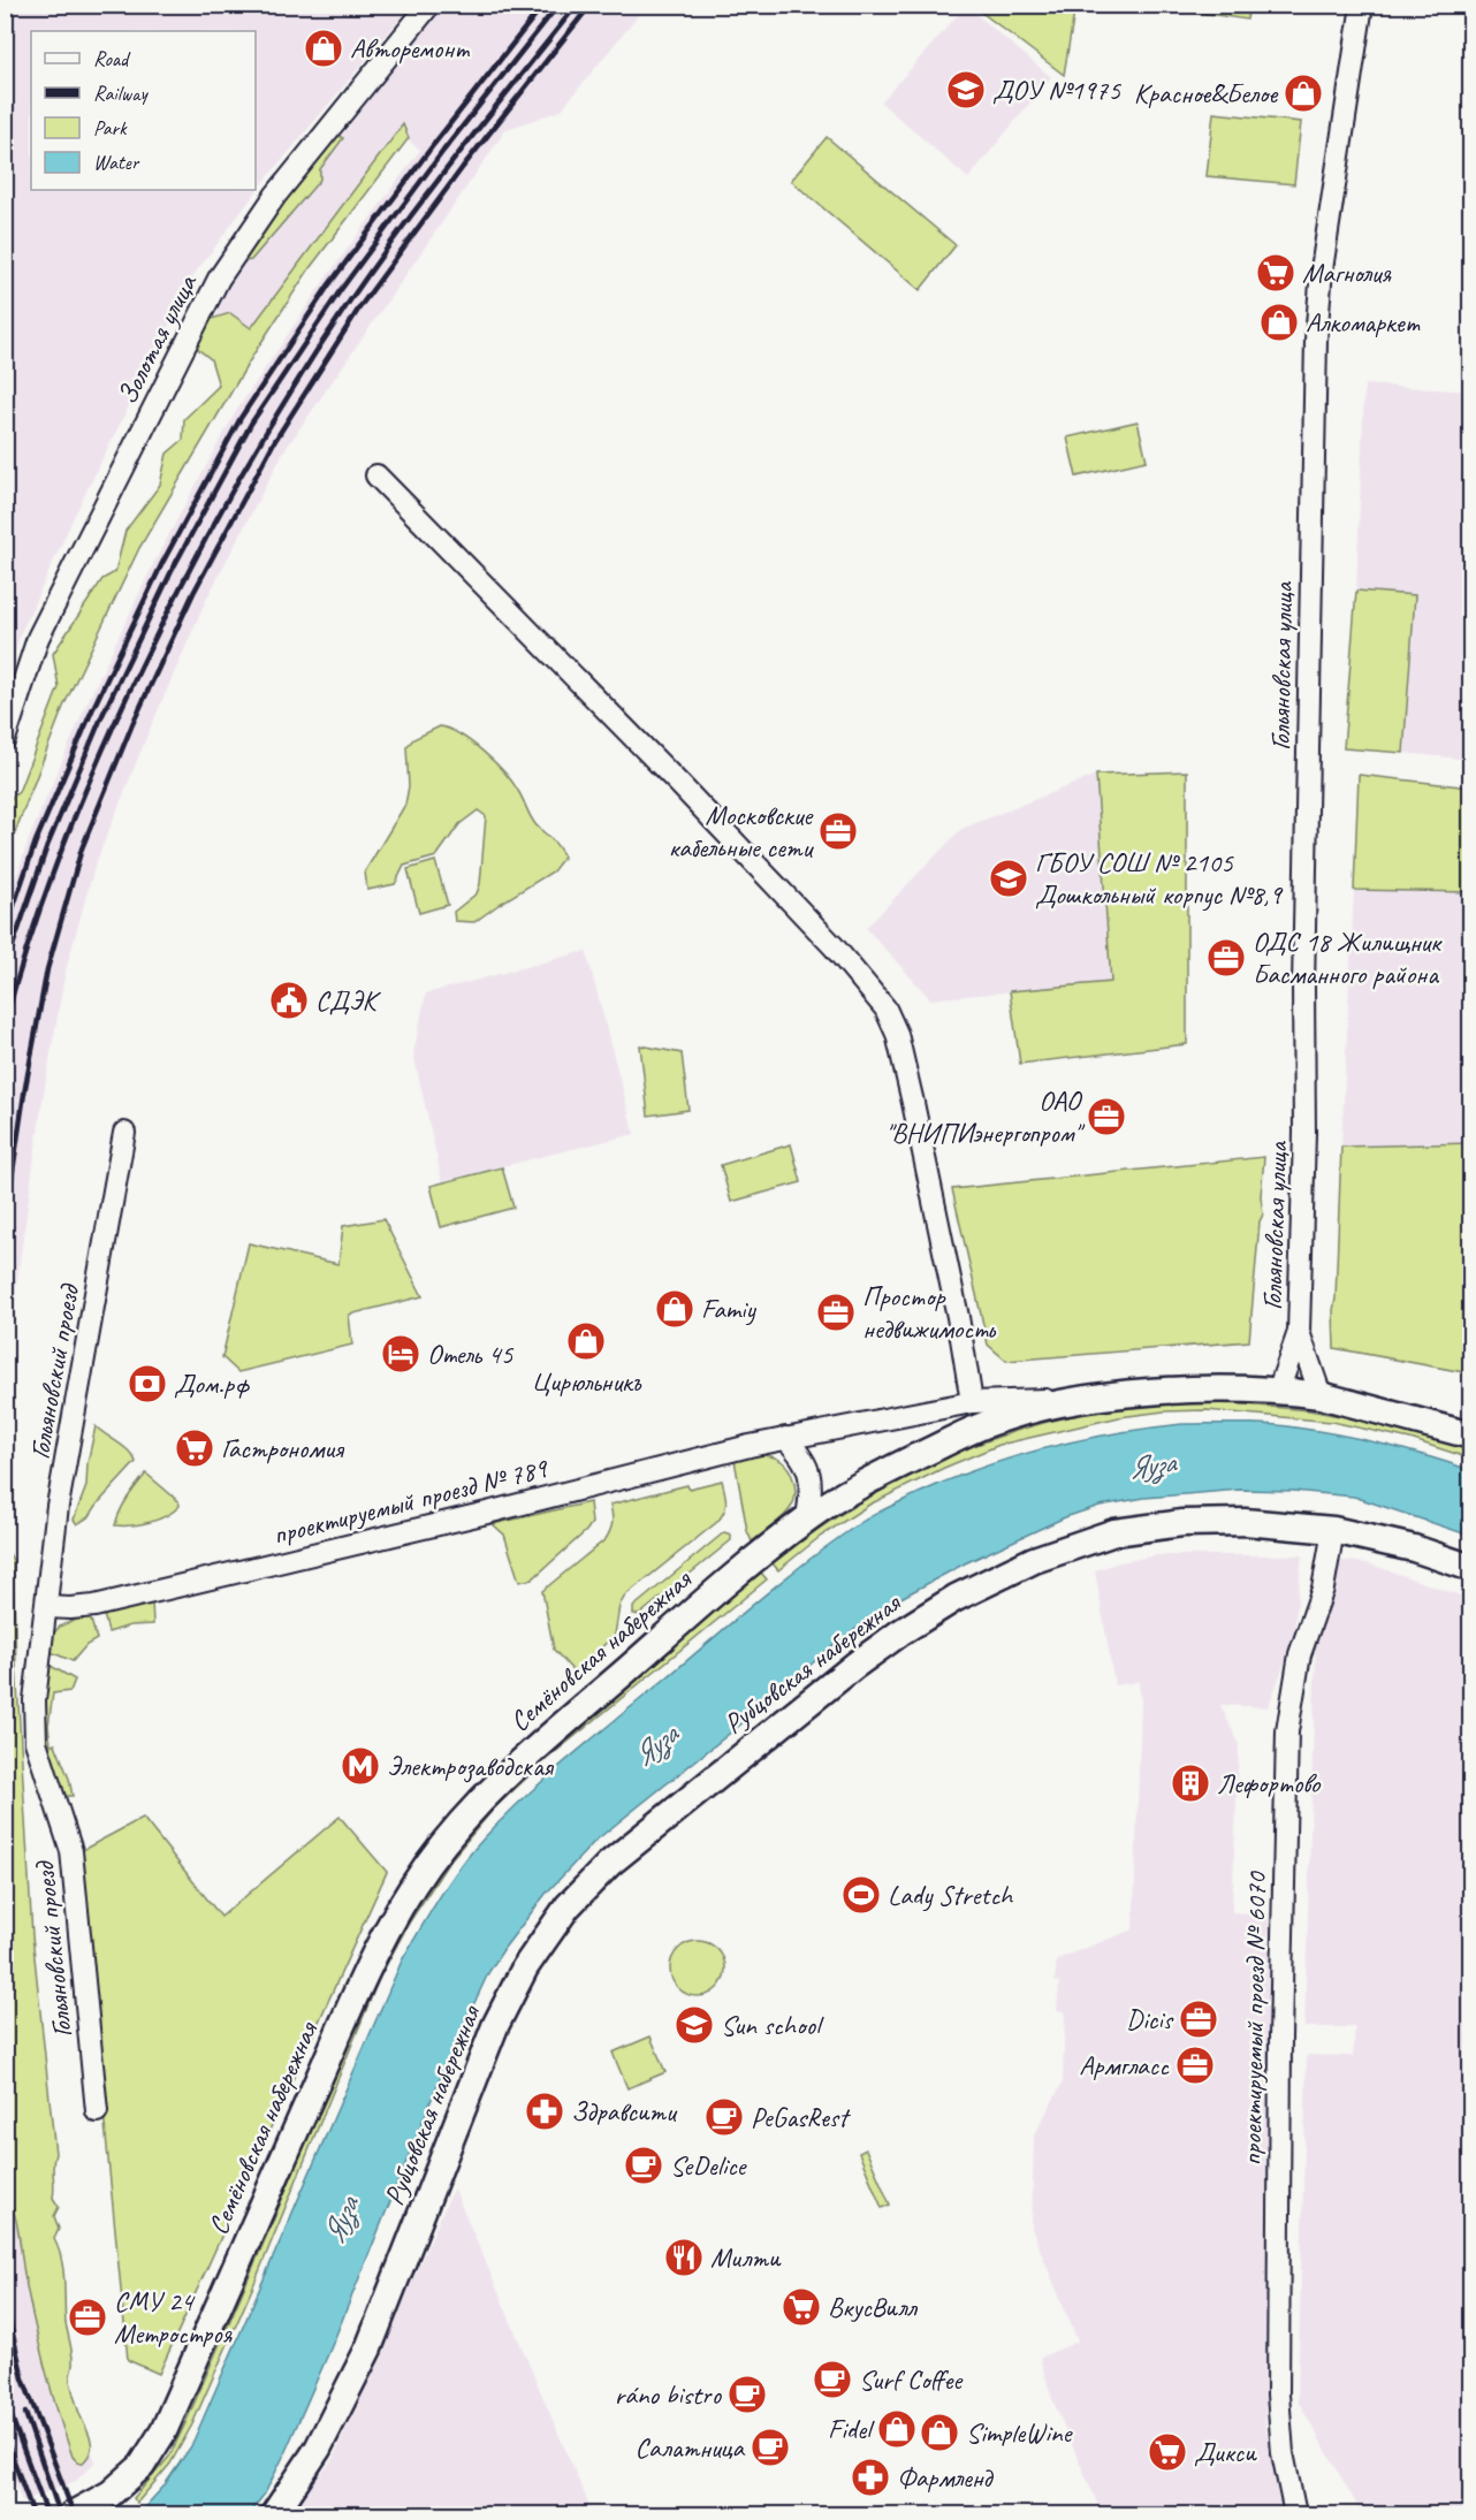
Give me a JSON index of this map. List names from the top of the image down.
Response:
{
  "streets": {
    "main road": ["Семёновская набережная", "Рубцовская набережная"],
    "street": [
      "Золотая улица",
      "Гольяновская улица",
      "Гольяновский проезд",
      "проектируемый проезд № 789",
      "проектируемый проезд № 6070"
    ]
  },
  "crossings": [
    ["Гольяновская улица", "Семёновская набережная"],
    ["Гольяновский проезд", "проектируемый проезд № 789"],
    ["проектируемый проезд № 789", "Семёновская набережная"],
    ["Рубцовская набережная", "проектируемый проезд № 6070"]
  ],
  "water": ["Яуза"],
  "places": {
    "shop": [
      "Авторемонт",
      "Красное&Белое",
      "Алкомаркет",
      "Famiy",
      "Цирюльникъ",
      "Fidel",
      "SimpleWine"
    ],
    "school or university": ["ДОУ №1975", "ГБОУ СОШ № 2105 Дошкольный корпус №8,9", "Sun school"],
    "supermarket": [
      "Магнолия",
      "Гастрономия",
      "ВкусВилл",
      "Дикси"
    ],
    "office": [
      "Московские кабельные сети",
      "ОДС 18 Жилищник Басманного района",
      "ОАО \"ВНИПИэнергопром\"",
      "Простор недвижимость",
      "Dicis",
      "Армгласс",
      "СМУ 24 Метростроя"
    ],
    "public building": ["СДЭК"],
    "hotel": ["Отель 45"],
    "bank": ["Дом.рф"],
    "metro station": ["Электрозаводская"],
    "building": ["Лефортово"],
    "sports": ["Lady Stretch"],
    "pharmacy": ["Здравсити", "Фармленд"],
    "cafe": [
      "PeGasRest",
      "SeDelice",
      "Surf Coffee",
      "ráno bistro",
      "Салатница"
    ],
    "restaurant": ["Милти"]
  },
  "legend": [
    "Road",
    "Railway",
    "Park",
    "Water"
  ]
}
